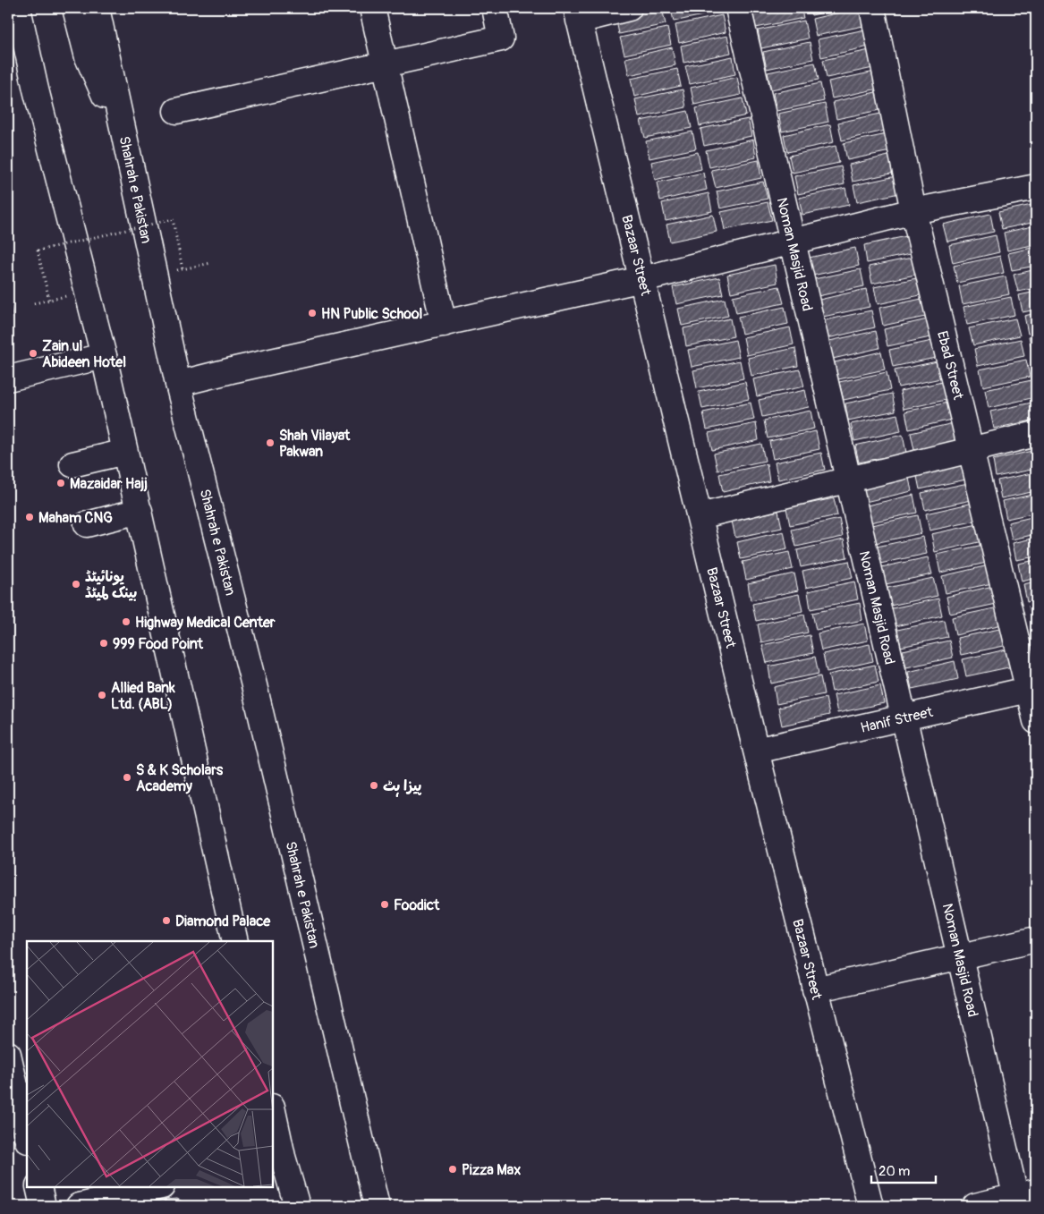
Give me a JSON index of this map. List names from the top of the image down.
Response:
{
  "streets": {
    "main road": [
      "Shahrah e Pakistan",
      "Noman Masjid Road",
      "Bazaar Street",
      "Ebad Street",
      "Hanif Street"
    ]
  },
  "crossings": [
    ["Noman Masjid Road", "Hanif Street"],
    ["Bazaar Street", "Hanif Street"],
    ["Ebad Street", "Hanif Street"]
  ],
  "places": [
    "HN Public School",
    "Zain ul Abideen Hotel",
    "Shah Vilayat Pakwan",
    "Mazaidar Hajj",
    "Maham CNG",
    "یونائیٹڈ بینک لمیٹڈ",
    "Highway Medical Center",
    "999 Food Point",
    "Allied Bank Ltd. (ABL)",
    "S & K Scholars Academy",
    "پیزا ہٹ",
    "Foodict",
    "Diamond Palace",
    "Pizza Max"
  ],
  "scale_bar": "20 m"
}
